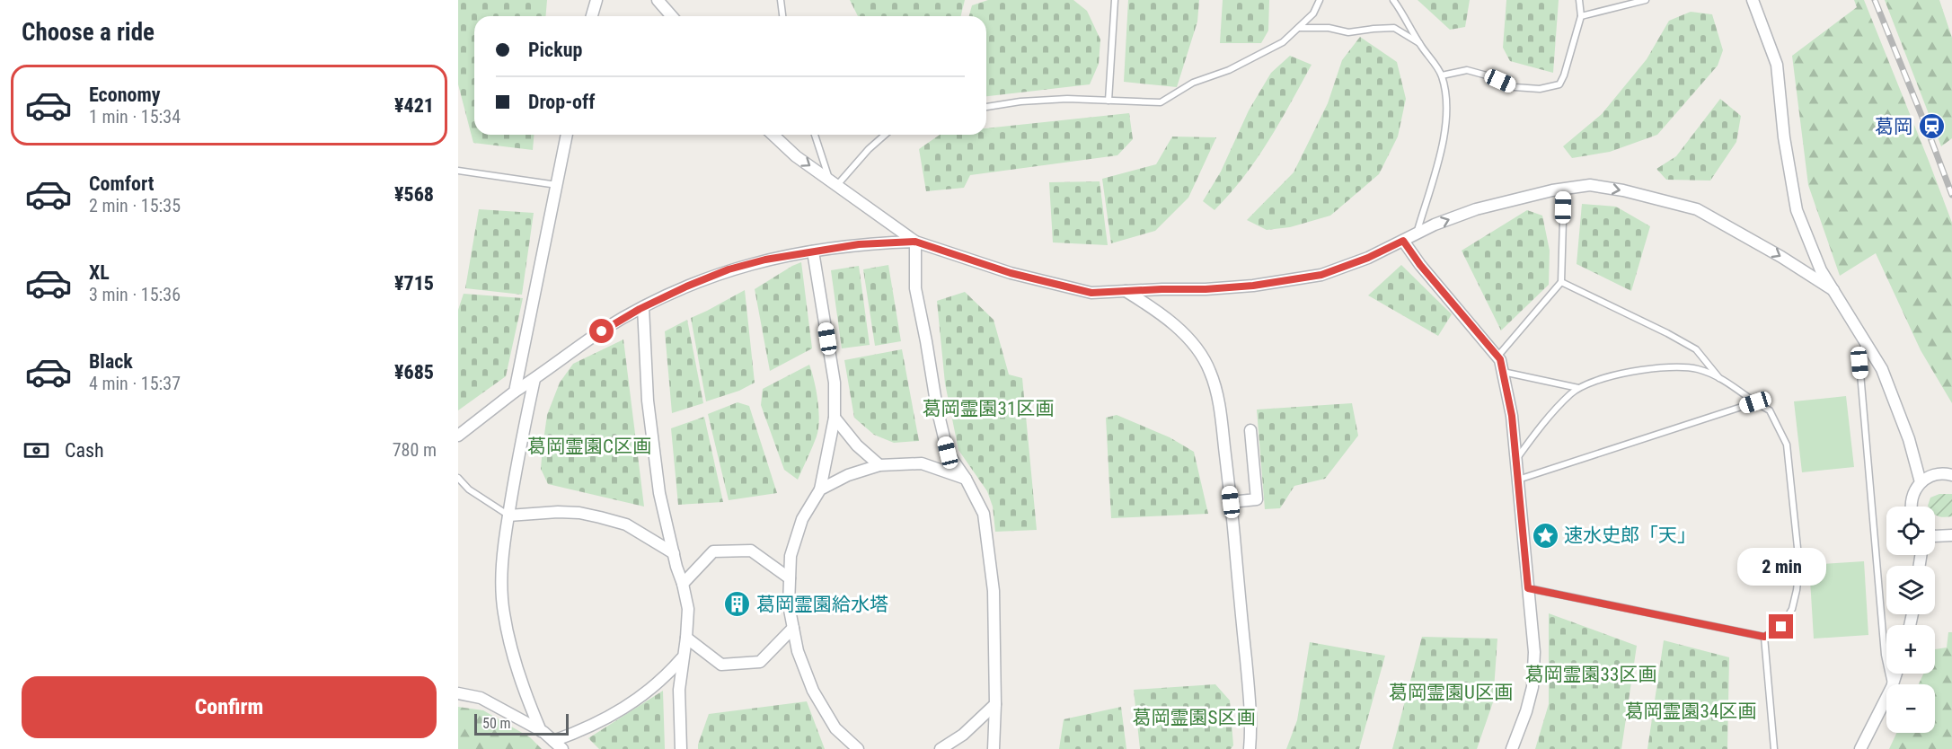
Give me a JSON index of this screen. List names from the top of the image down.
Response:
{
  "parks": [
    "葛岡霊園31区画",
    "葛岡霊園C区画",
    "葛岡霊園33区画",
    "葛岡霊園U区画",
    "葛岡霊園34区画",
    "葛岡霊園S区画"
  ],
  "places": {
    "station": ["葛岡"],
    "place": ["速水史郎「天」"],
    "building": ["葛岡霊園給水塔"]
  },
  "scale_bar": "50 m",
  "page": {
    "heading": "Choose a ride",
    "banner": ["Pickup", "Drop-off"],
    "list": [
      {
        "name": "Economy",
        "note": "1 min · 15:34",
        "value": "¥421"
      },
      {
        "name": "Comfort",
        "note": "2 min · 15:35",
        "value": "¥568"
      },
      {
        "name": "XL",
        "note": "3 min · 15:36",
        "value": "¥715"
      },
      {
        "name": "Black",
        "note": "4 min · 15:37",
        "value": "¥685"
      }
    ],
    "pay": ["Cash", "780 m"],
    "map_buttons": ["+", "−"],
    "bubble": "2 min",
    "buttons": "Confirm",
    "scale": "50 m"
  }
}
